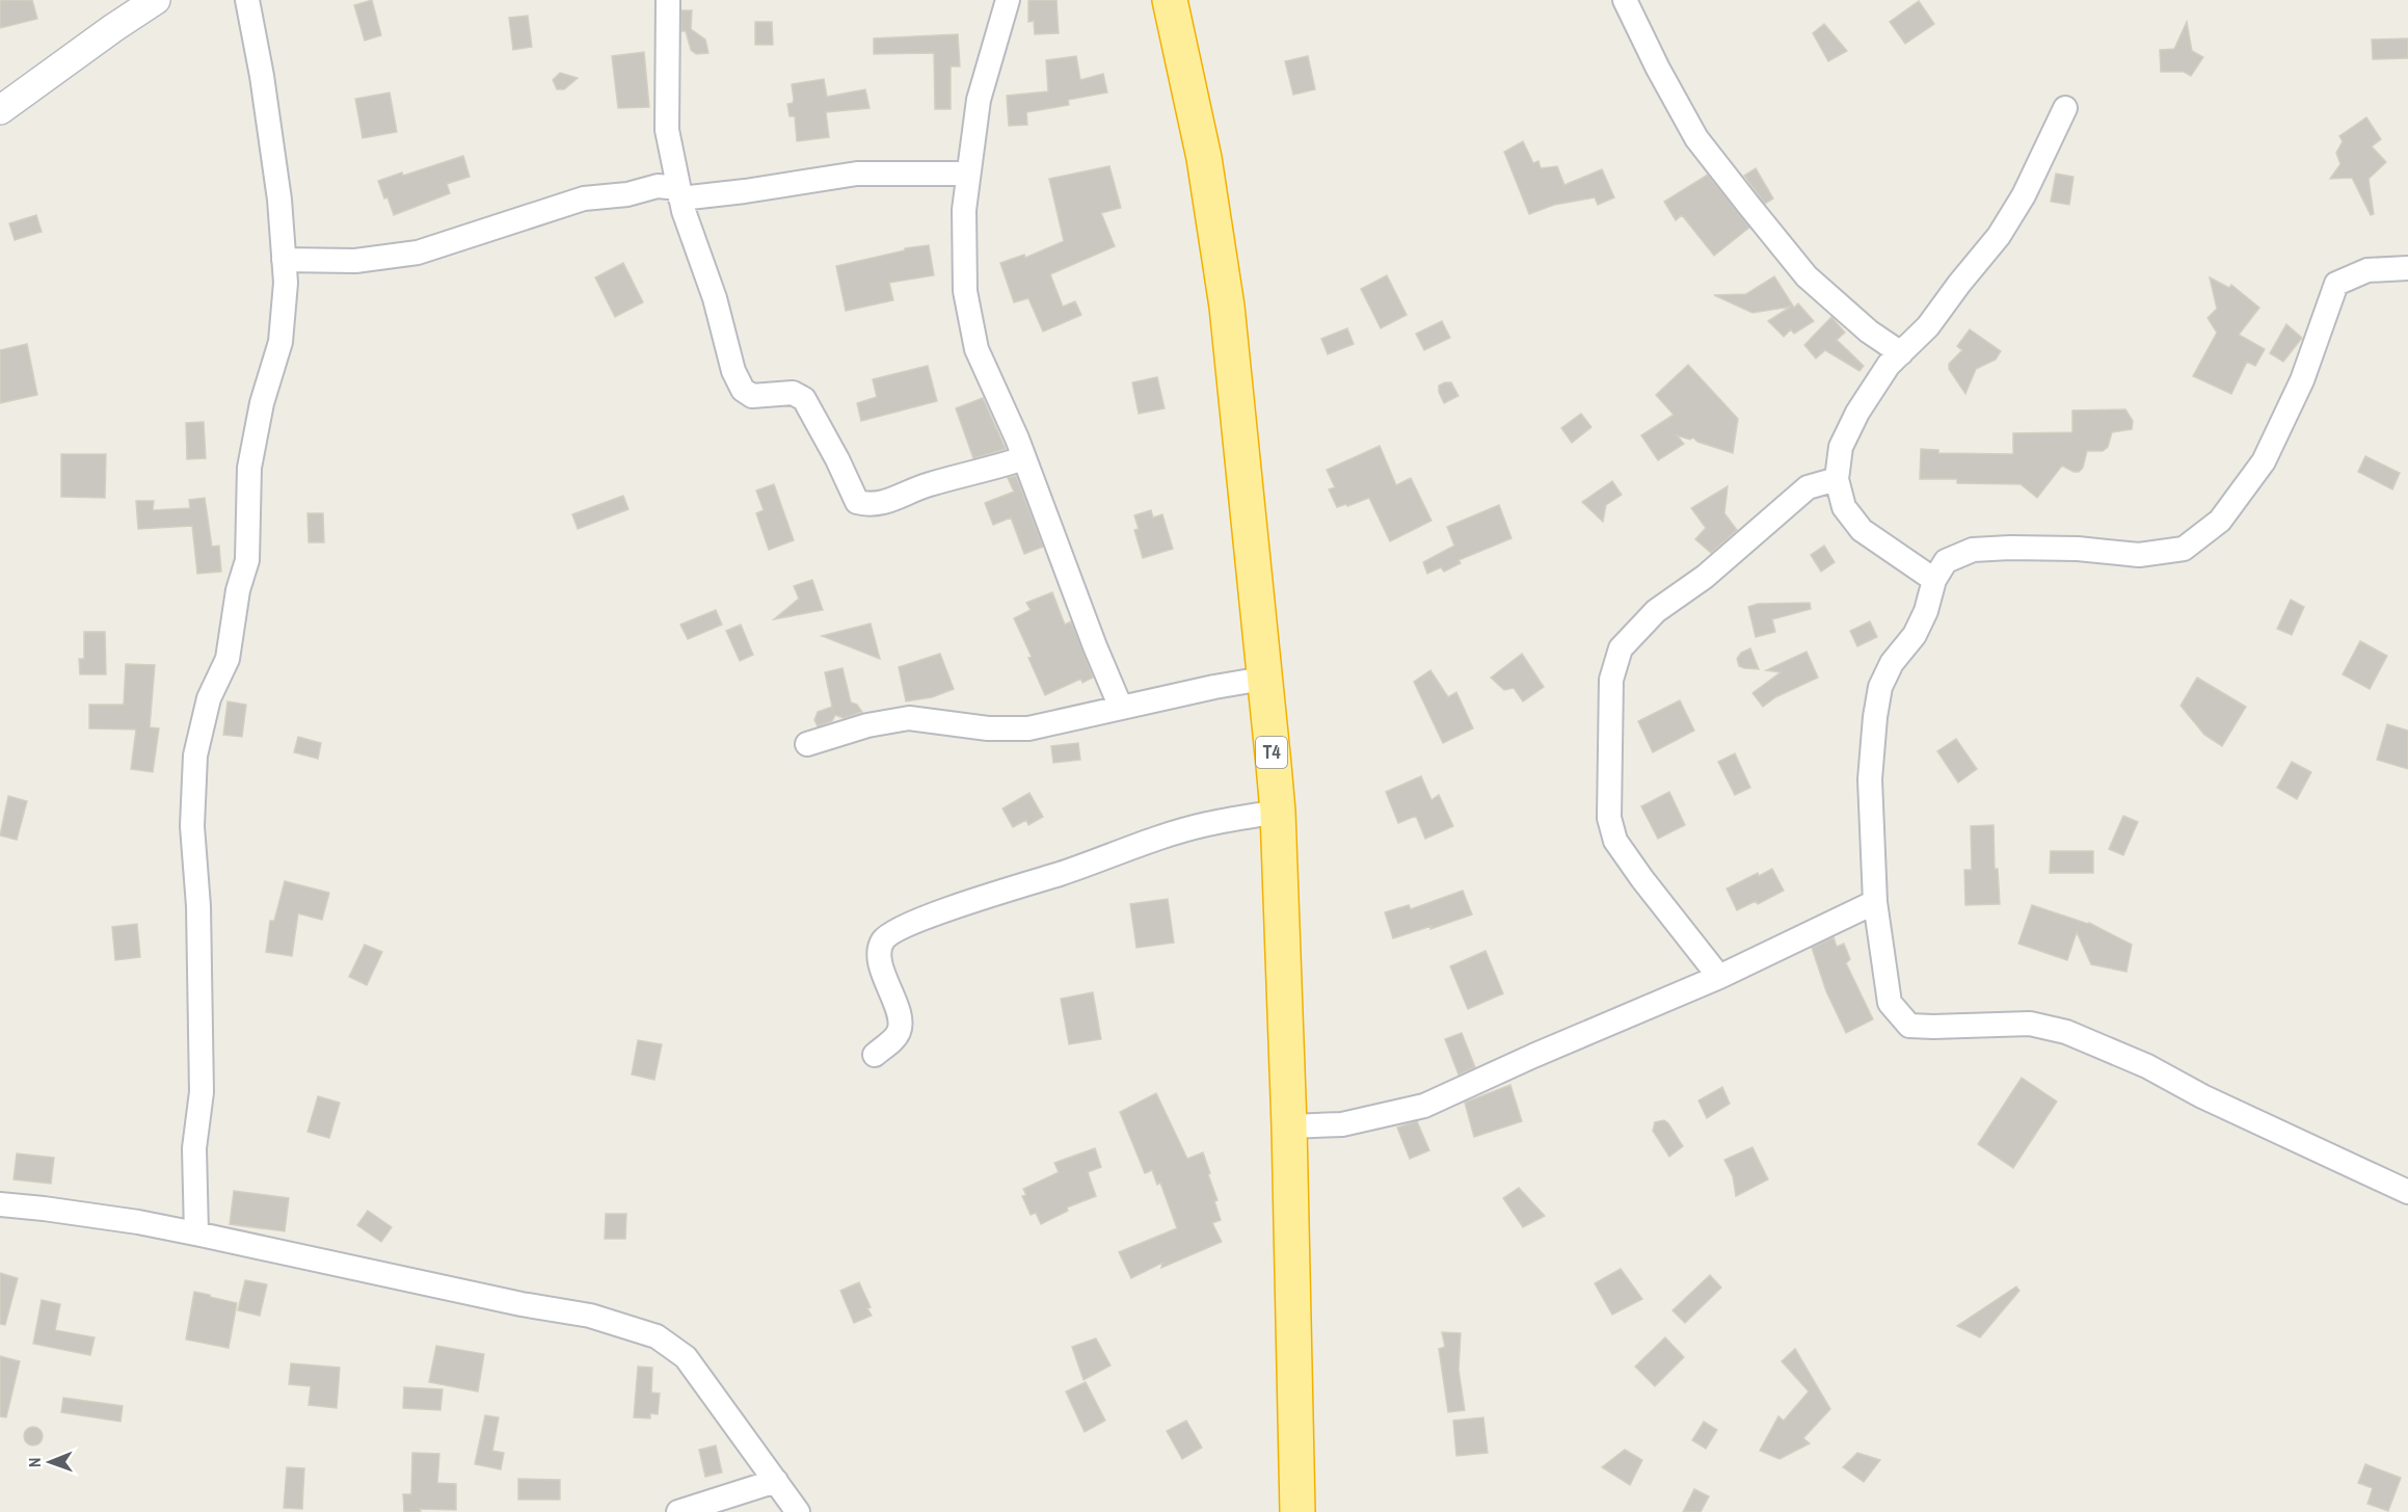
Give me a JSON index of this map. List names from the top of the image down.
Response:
{
  "streets": {
    "highway": ["T4"]
  },
  "north": "left"
}
